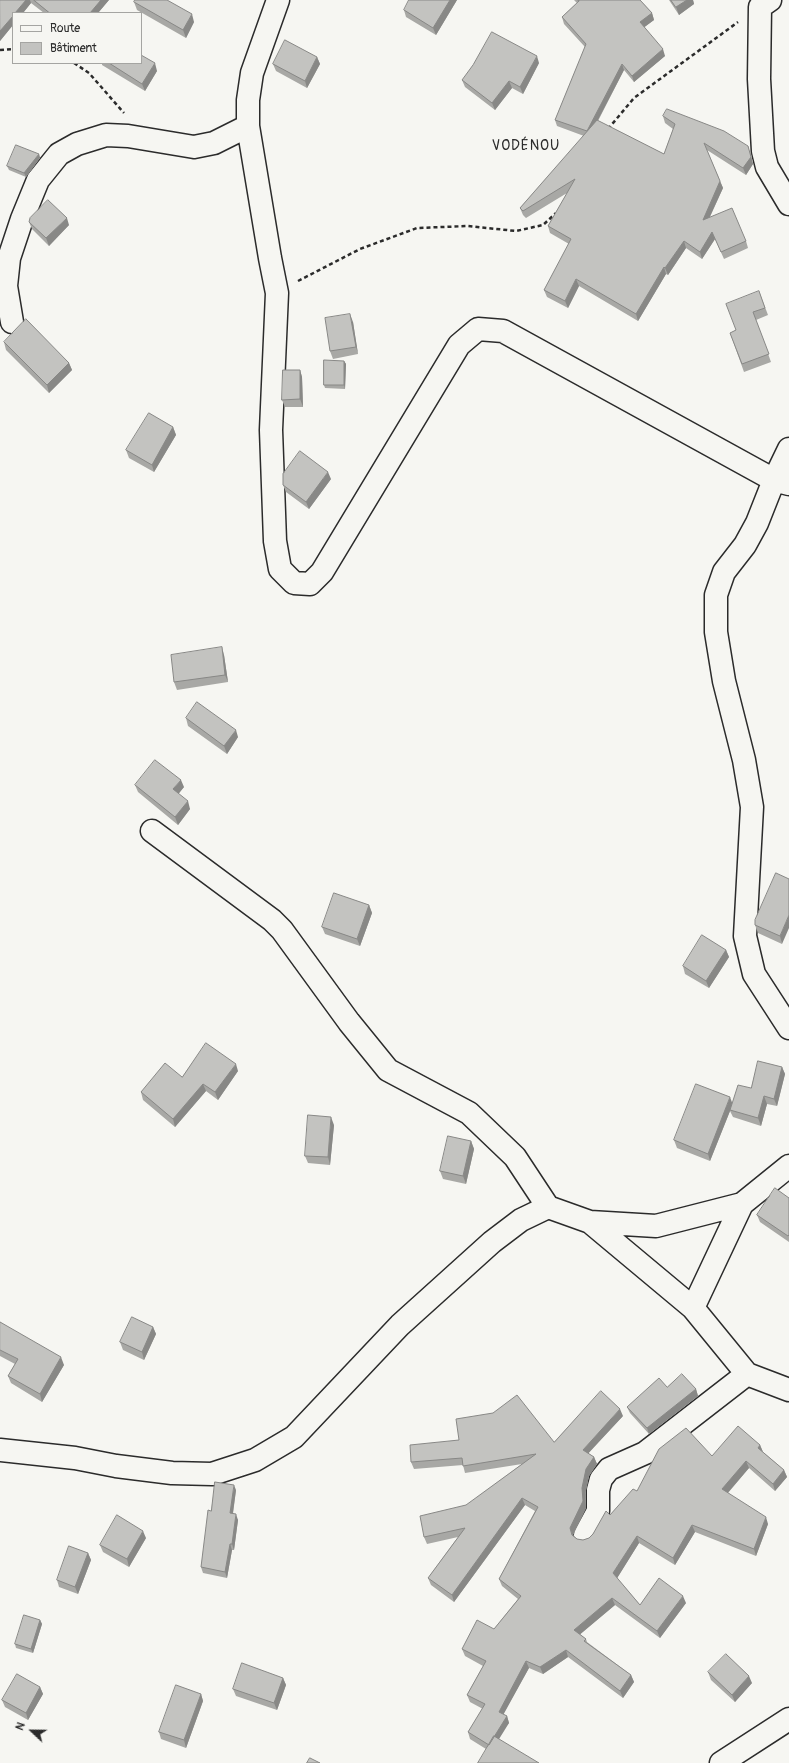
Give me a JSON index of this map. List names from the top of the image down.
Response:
{
  "districts": ["VODÉNOU"],
  "legend": ["Route", "Bâtiment"],
  "north": "left"
}
